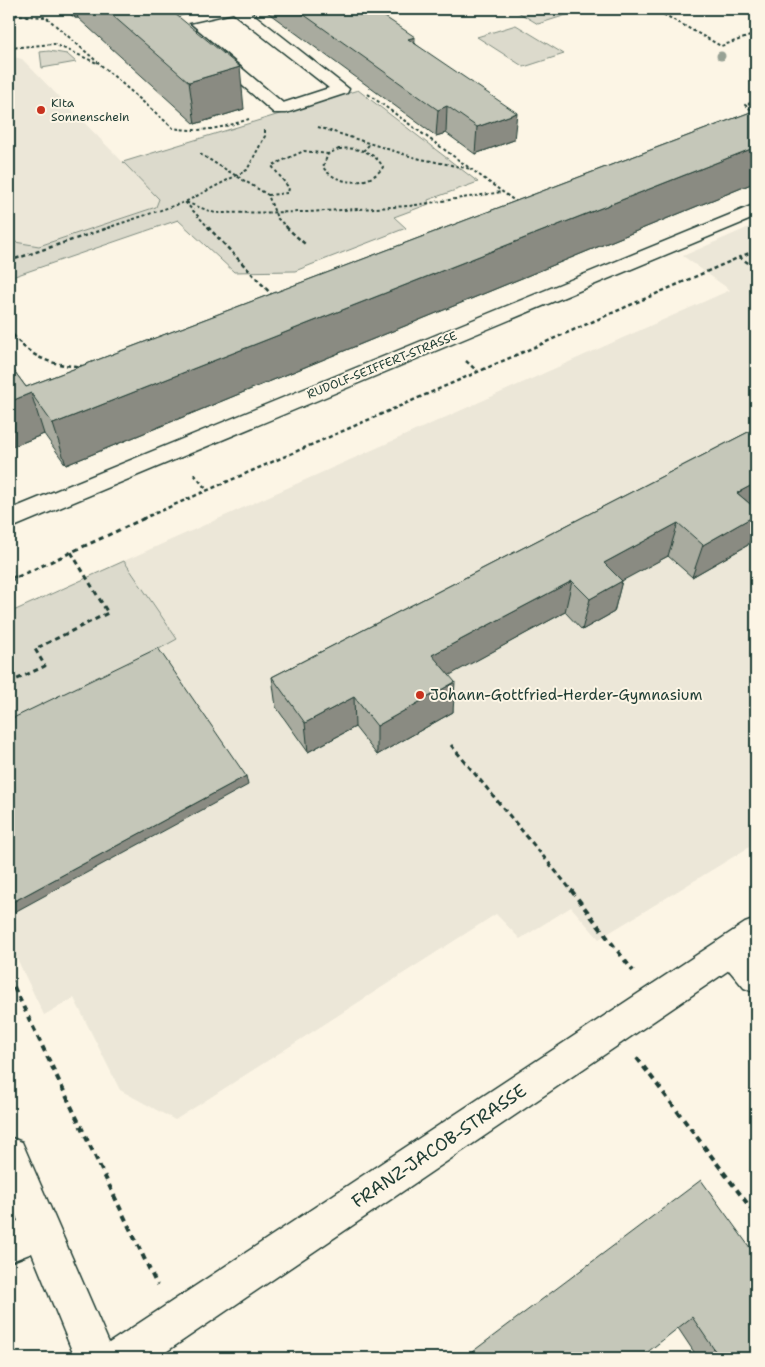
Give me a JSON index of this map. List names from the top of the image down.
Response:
{
  "streets": {
    "street": ["RUDOLF-SEIFFERT-STRASSE", "FRANZ-JACOB-STRASSE"]
  },
  "places": ["Kita Sonnenschein", "Johann-Gottfried-Herder-Gymnasium"]
}
